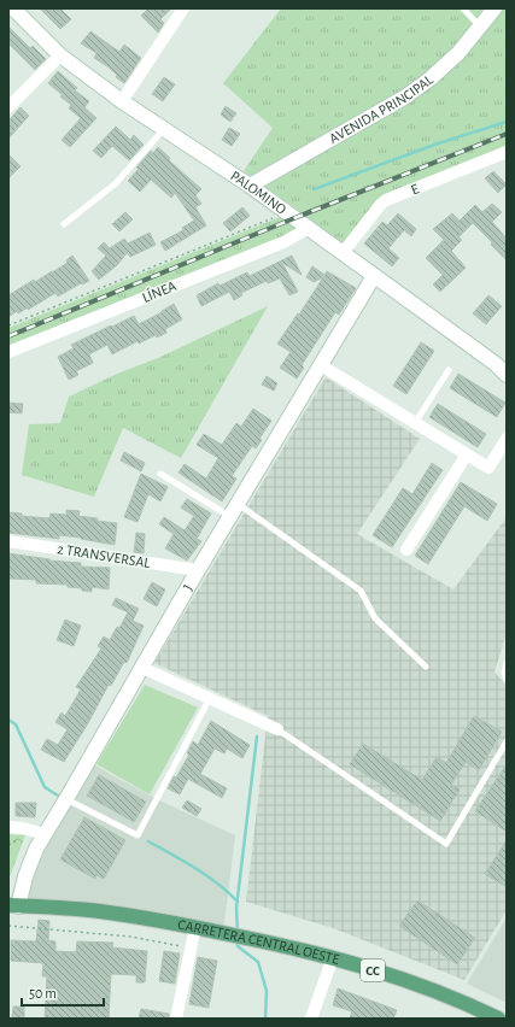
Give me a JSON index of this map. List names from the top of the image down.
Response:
{
  "streets": {
    "main road": [
      "AVENIDA PRINCIPAL",
      "PALOMINO",
      "J",
      "CARRETERA CENTRAL OESTE",
      "CC"
    ],
    "street": ["E", "LÍNEA", "2 TRANSVERSAL"]
  },
  "crossings": [
    ["AVENIDA PRINCIPAL", "PALOMINO"],
    ["E", "PALOMINO"],
    ["PALOMINO", "LÍNEA"],
    ["PALOMINO", "J"],
    ["2 TRANSVERSAL", "J"],
    ["J", "CARRETERA CENTRAL OESTE"]
  ],
  "scale_bar": "50 m"
}
